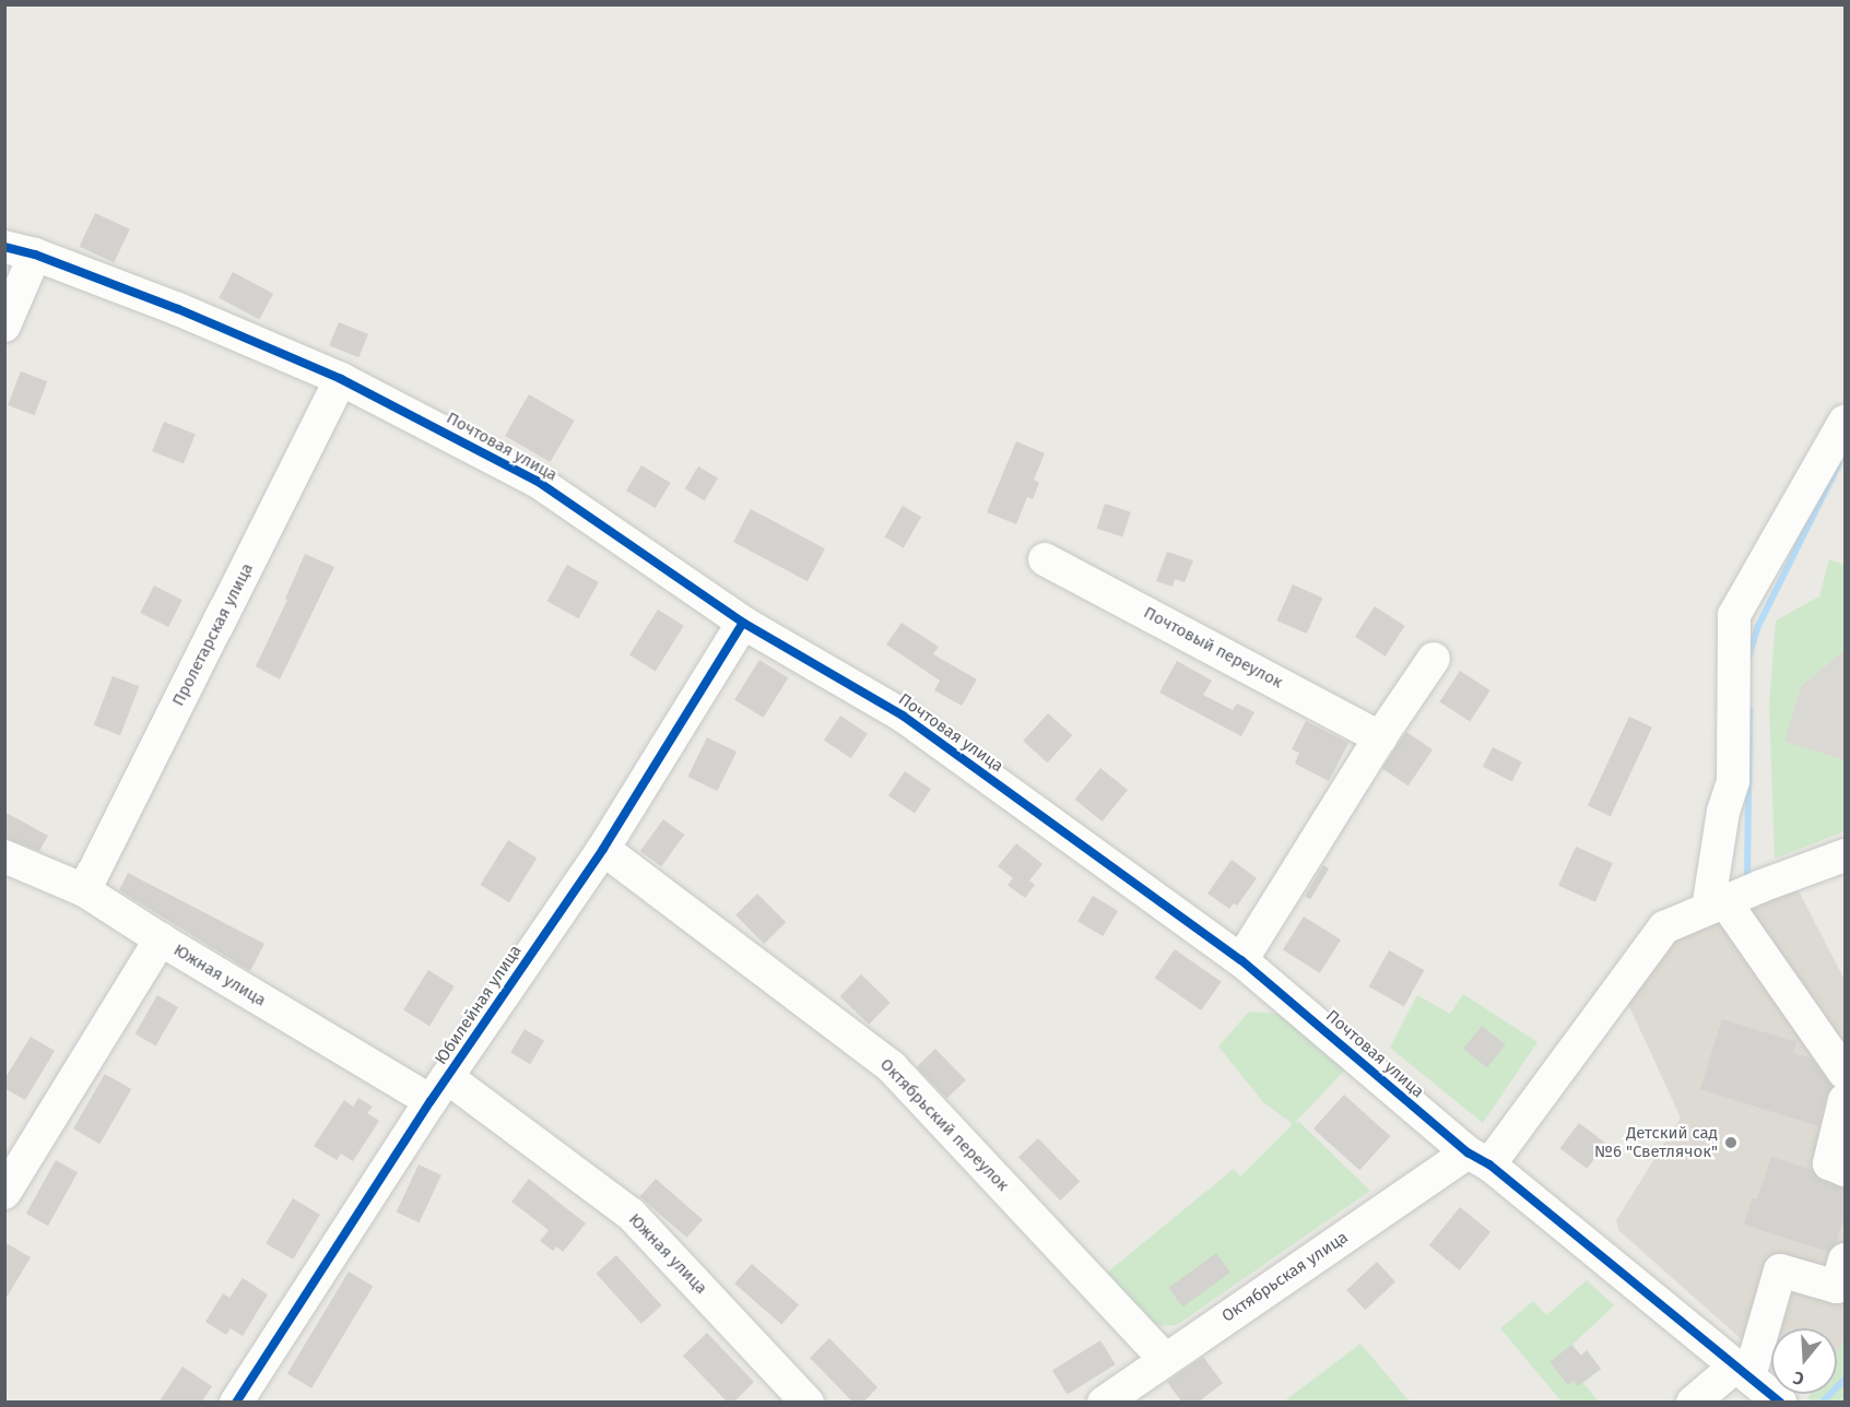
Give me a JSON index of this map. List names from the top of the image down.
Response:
{
  "streets": {
    "street": [
      "Почтовая улица",
      "Пролетарская улица",
      "Почтовый переулок",
      "Южная улица",
      "Юбилейная улица",
      "Октябрьский переулок",
      "Октябрьская улица"
    ]
  },
  "crossings": [
    ["Почтовая улица", "Пролетарская улица"],
    ["Почтовая улица", "Юбилейная улица"],
    ["Почтовая улица", "Октябрьская улица"],
    ["Пролетарская улица", "Южная улица"],
    ["Южная улица", "Юбилейная улица"],
    ["Юбилейная улица", "Октябрьский переулок"],
    ["Октябрьский переулок", "Октябрьская улица"]
  ],
  "places": ["Детский сад №6 \"Светлячок\""],
  "north": "bottom"
}
